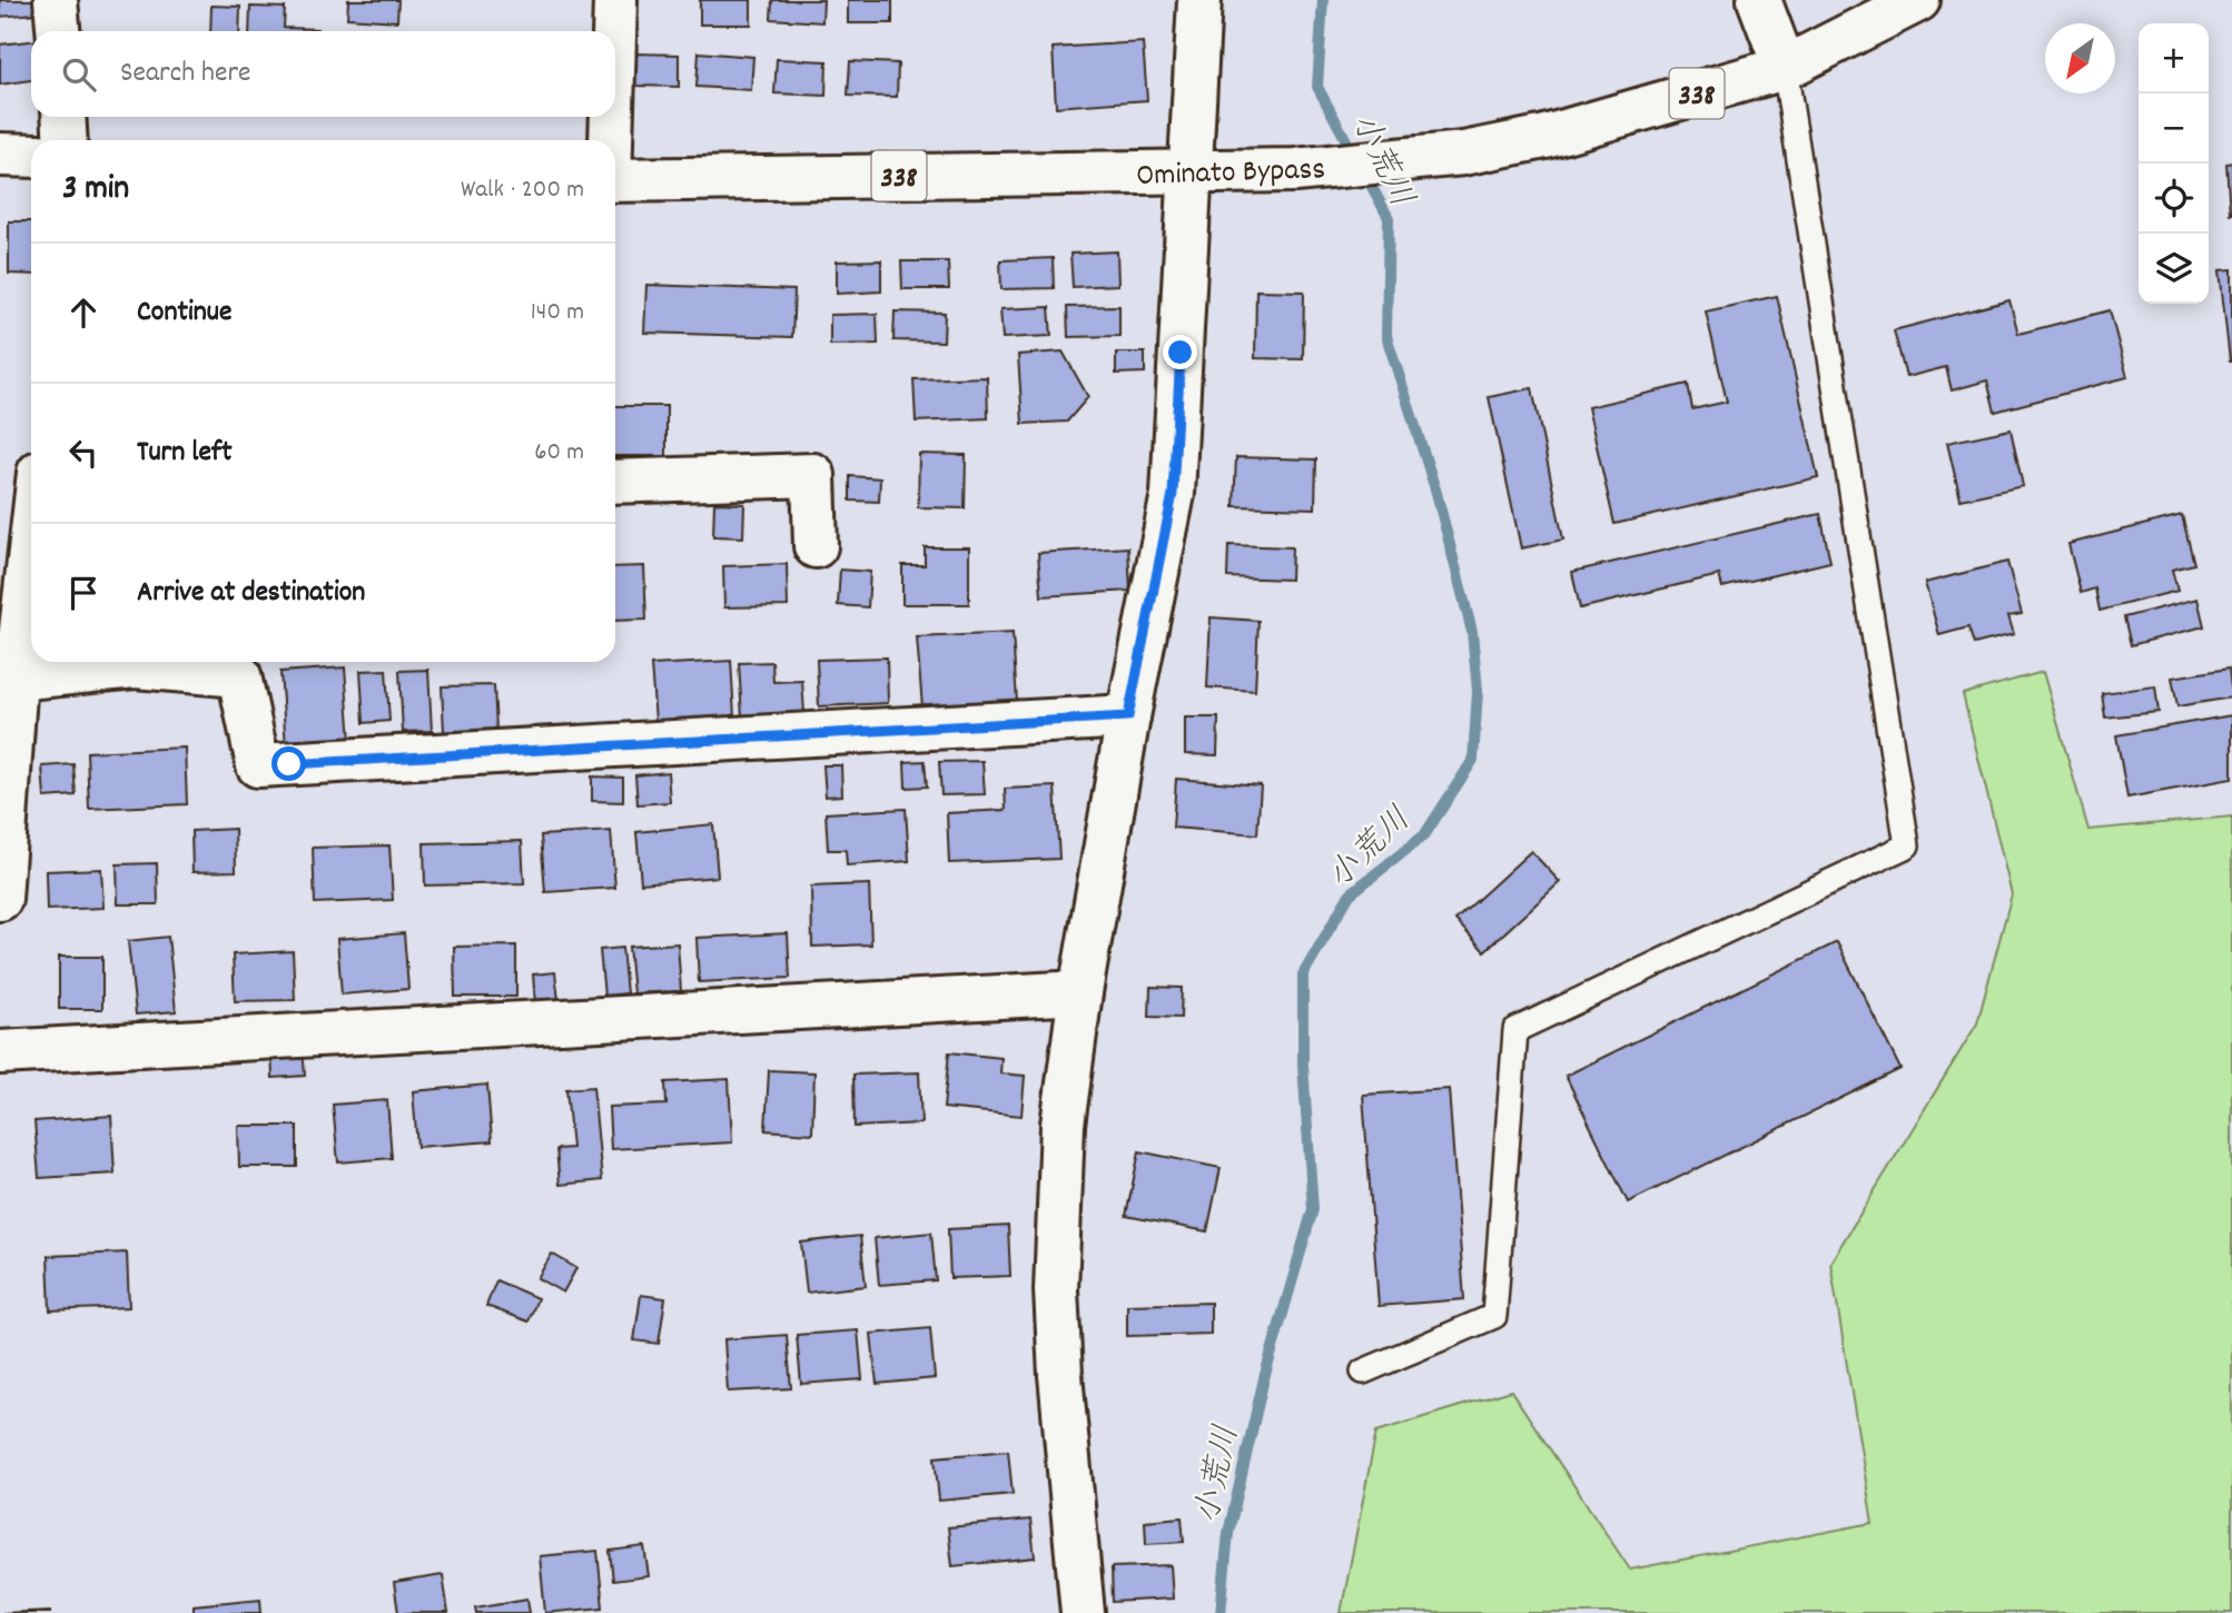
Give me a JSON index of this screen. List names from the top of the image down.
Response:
{
  "streets": {
    "main road": ["338", "Ominato Bypass"]
  },
  "water": ["小荒川"],
  "north": "bottom left",
  "page": {
    "map_buttons": ["+", "−"],
    "search": "Search here",
    "heading": ["3 min", "Walk · 200 m"],
    "list": [
      ["Continue", "140 m"],
      ["Turn left", "60 m"],
      "Arrive at destination"
    ]
  }
}
